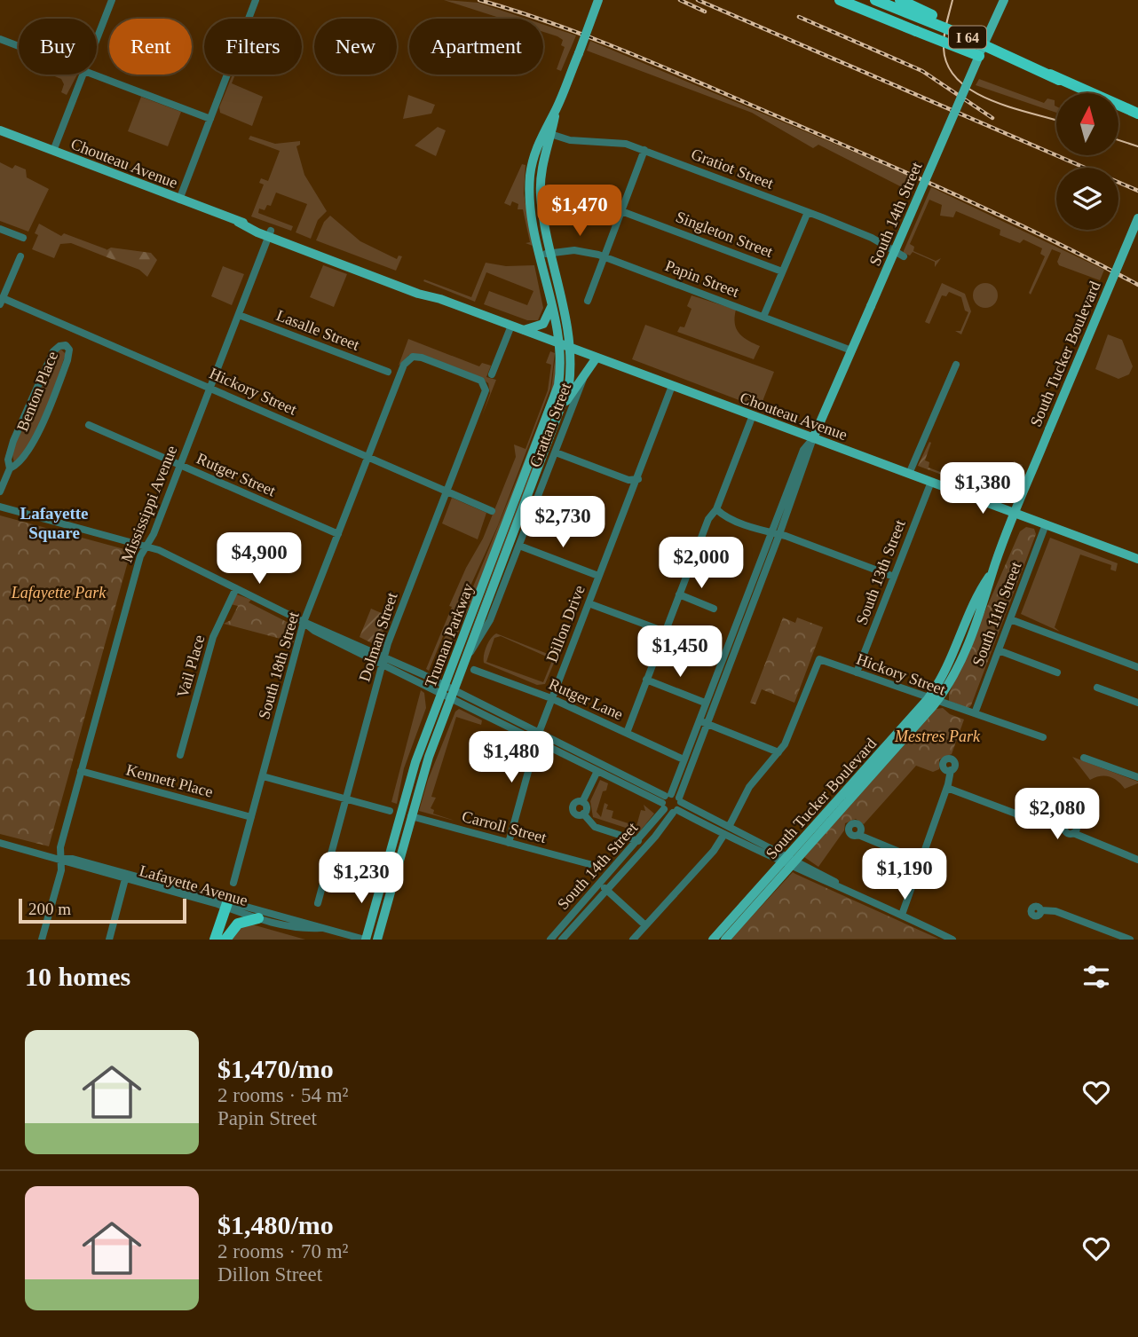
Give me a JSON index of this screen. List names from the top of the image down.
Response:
{
  "streets": {
    "highway": ["I 64"],
    "main road": [
      "Chouteau Avenue",
      "South 14th Street",
      "South Tucker Boulevard",
      "Truman Parkway"
    ],
    "street": [
      "Gratiot Street",
      "Singleton Street",
      "Papin Street",
      "Lasalle Street",
      "Benton Place",
      "Hickory Street",
      "Grattan Street",
      "Rutger Street",
      "Mississippi Avenue",
      "South 13th Street",
      "South 11th Street",
      "Dillon Drive",
      "Dolman Street",
      "South 18th Street",
      "Vail Place",
      "Rutger Lane",
      "Kennett Place",
      "Carroll Street",
      "Lafayette Avenue"
    ]
  },
  "crossings": [
    ["Chouteau Avenue", "South 14th Street"],
    ["Chouteau Avenue", "South Tucker Boulevard"],
    ["Chouteau Avenue", "Mississippi Avenue"],
    ["Chouteau Avenue", "South 13th Street"],
    ["Chouteau Avenue", "South 11th Street"],
    ["Chouteau Avenue", "Dillon Drive"],
    ["Chouteau Avenue", "Truman Parkway"],
    ["South 14th Street", "Papin Street"],
    ["South 14th Street", "Rutger Lane"],
    ["Lasalle Street", "Mississippi Avenue"],
    ["South Tucker Boulevard", "Hickory Street"],
    ["Hickory Street", "Mississippi Avenue"],
    ["Hickory Street", "South 13th Street"],
    ["Hickory Street", "South 11th Street"],
    ["Hickory Street", "Dolman Street"],
    ["Hickory Street", "South 18th Street"],
    ["Grattan Street", "Truman Parkway"],
    ["Rutger Street", "Mississippi Avenue"],
    ["Rutger Street", "South 18th Street"],
    ["Mississippi Avenue", "Kennett Place"],
    ["Mississippi Avenue", "Lafayette Avenue"],
    ["Dillon Drive", "Rutger Lane"],
    ["Dillon Drive", "Carroll Street"],
    ["Truman Parkway", "Carroll Street"],
    ["Truman Parkway", "Lafayette Avenue"],
    ["Dolman Street", "South 18th Street"],
    ["South 18th Street", "Kennett Place"]
  ],
  "districts": ["Lafayette Square"],
  "parks": ["Lafayette Park", "Mestres Park"],
  "scale_bar": "200 m",
  "north": "top",
  "page": {
    "chip": [
      "Buy",
      "Rent",
      "Filters",
      "New",
      "Apartment"
    ],
    "price": [
      "$1,470",
      "$1,380",
      "$2,730",
      "$4,900",
      "$2,000",
      "$1,450",
      "$1,480",
      "$2,080",
      "$1,190",
      "$1,230"
    ],
    "scale": "200 m",
    "heading": "10 homes",
    "list": [
      {
        "name": "$1,470/mo",
        "note": "2 rooms · 54 m² · Papin Street"
      },
      {
        "name": "$1,480/mo",
        "note": "2 rooms · 70 m² · Dillon Street"
      }
    ]
  }
}
